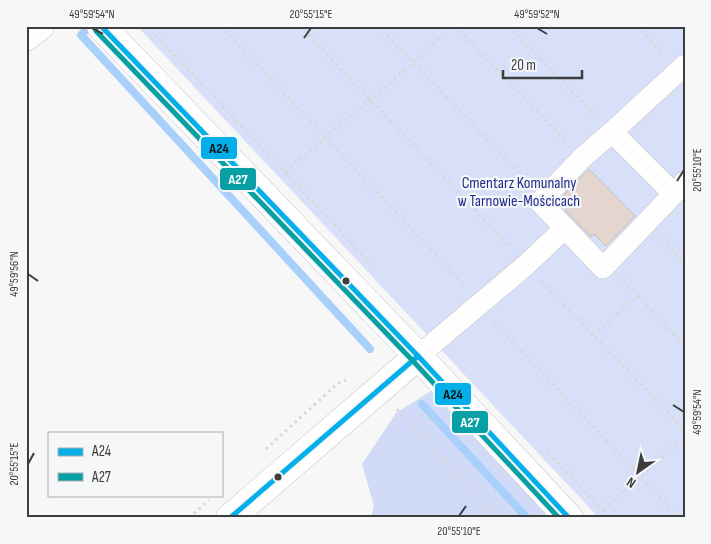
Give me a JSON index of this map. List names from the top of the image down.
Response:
{
  "parks": ["Cmentarz Komunalny w Tarnowie-Mościcach"],
  "lines": ["transit line A24", "transit line A27"],
  "legend": ["A24", "A27"],
  "scale_bar": "20 m",
  "north": "bottom left",
  "coordinates": [
    "49°59'54\"N",
    "20°55'15\"E",
    "49°59'52\"N",
    "20°55'10\"E",
    "49°59'56\"N"
  ]
}
